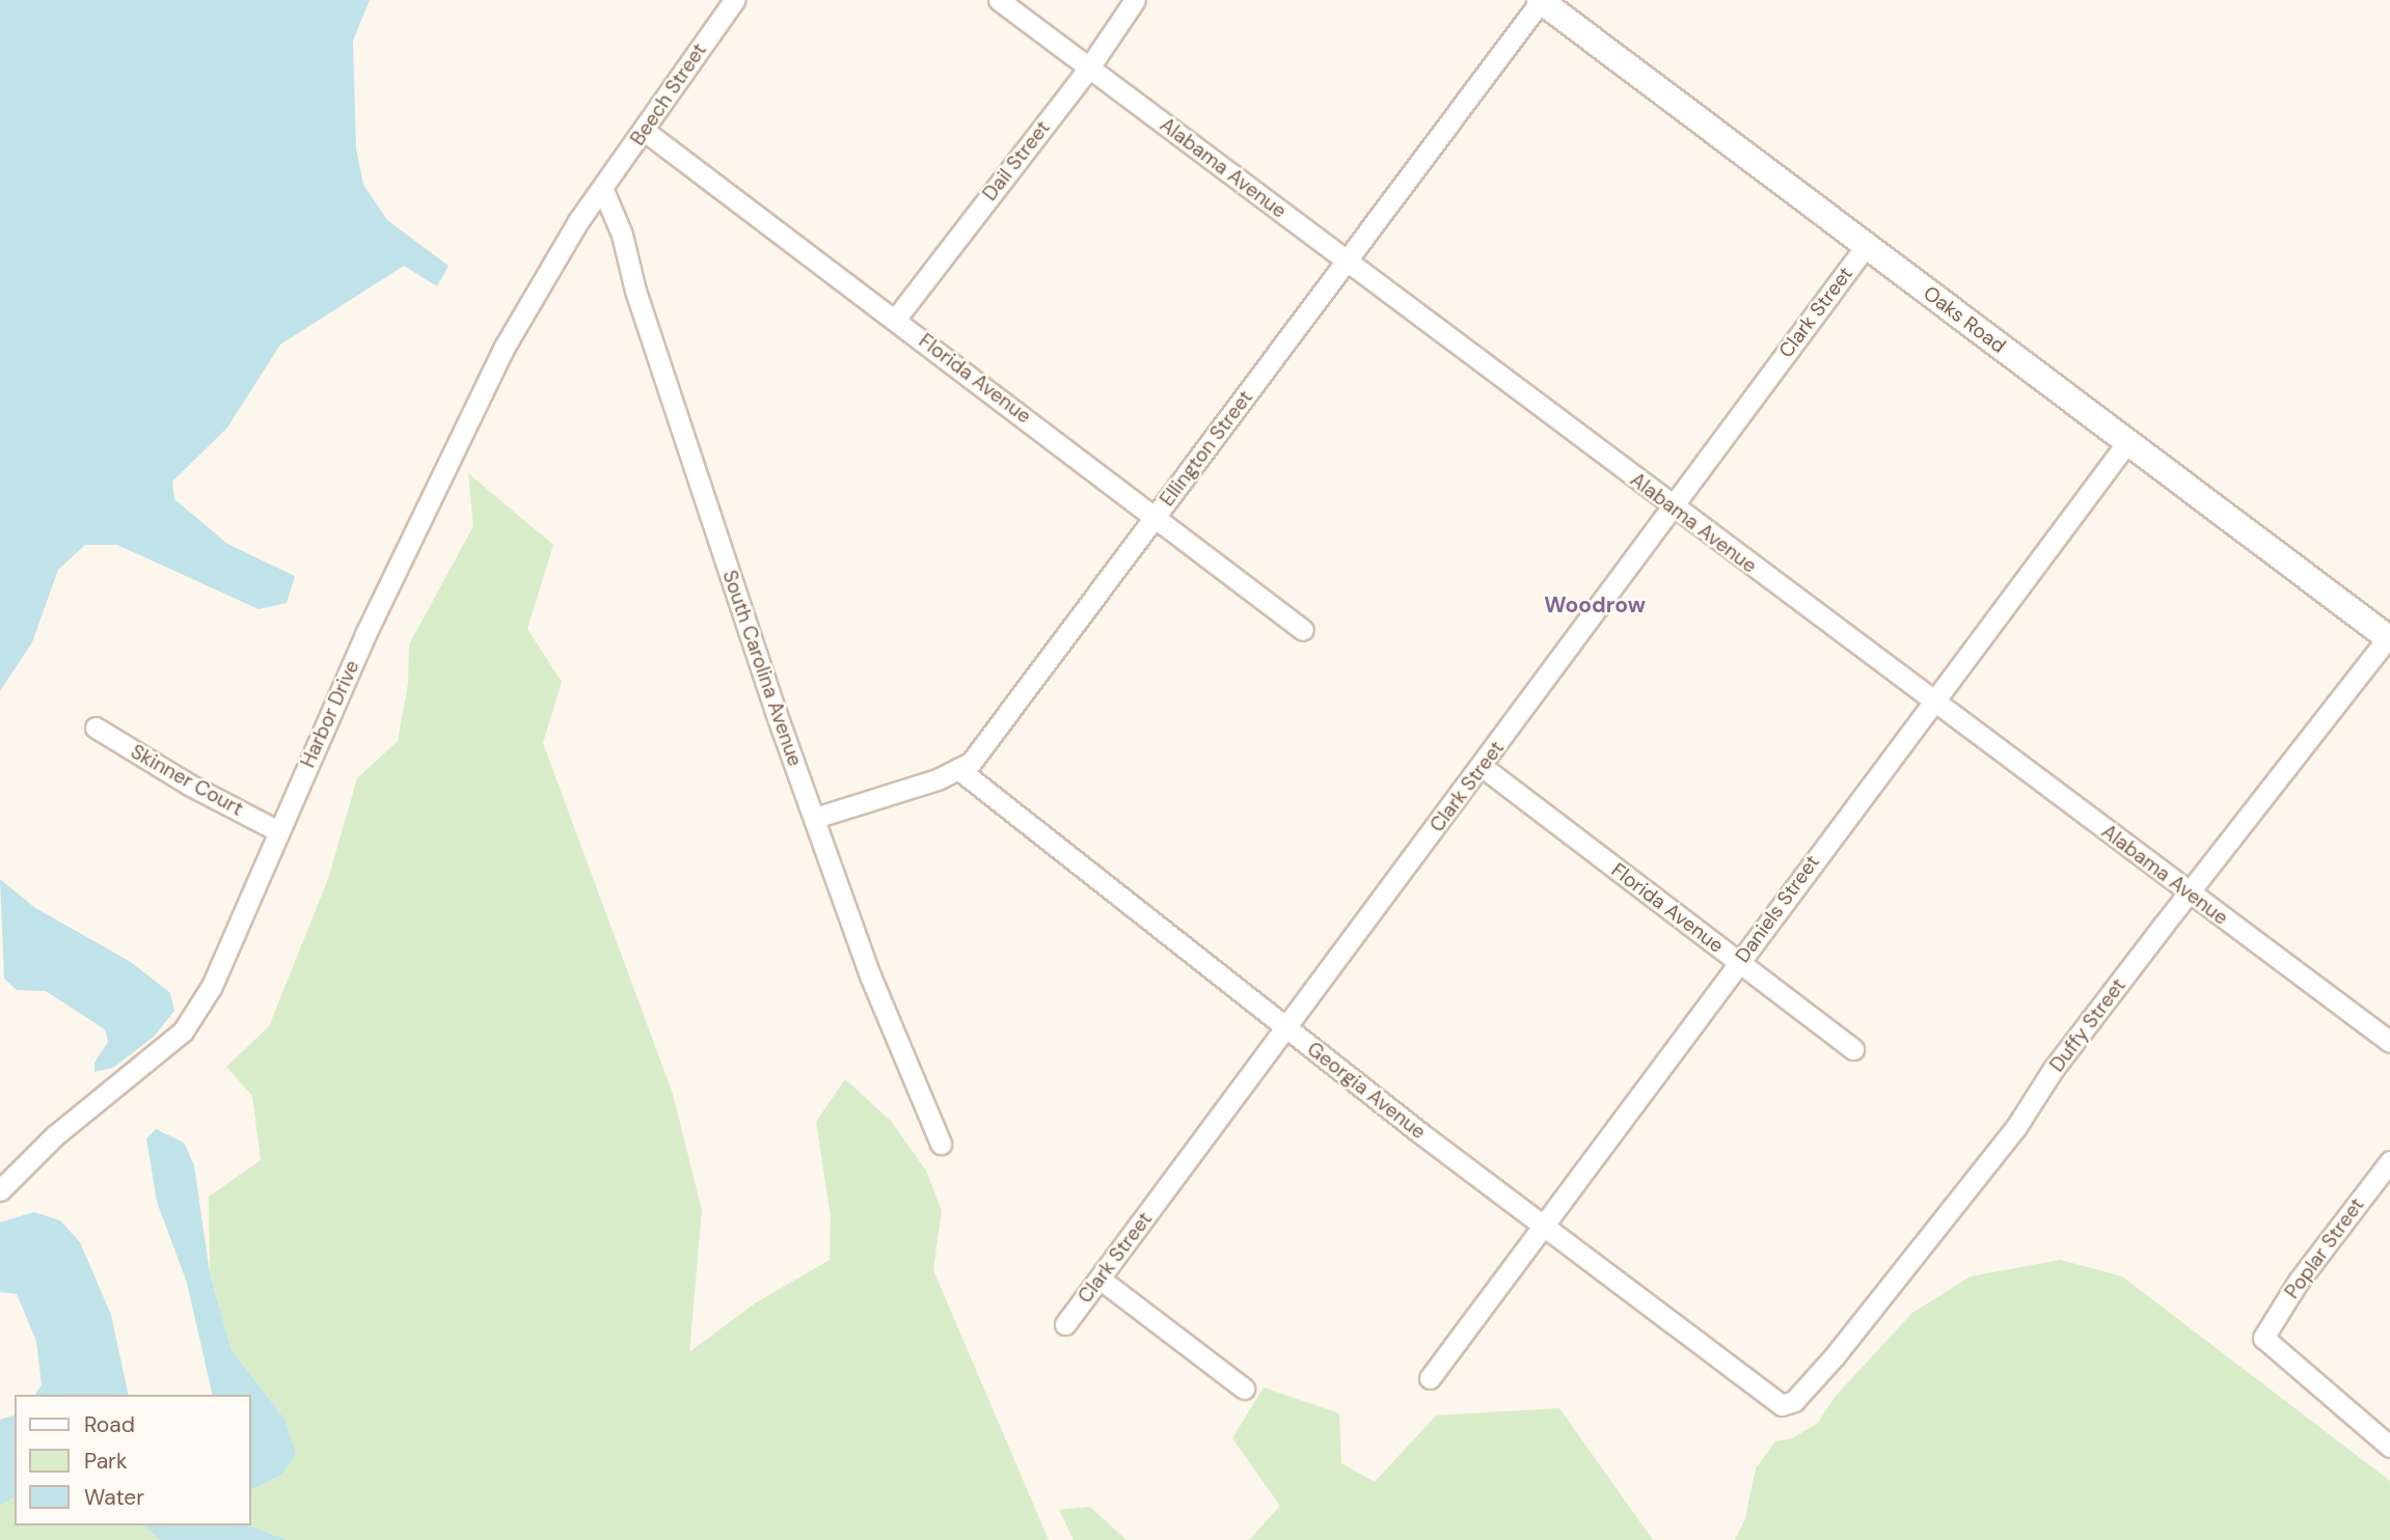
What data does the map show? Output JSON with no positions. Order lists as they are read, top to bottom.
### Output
{
  "streets": {
    "street": [
      "Beech Street",
      "Dail Street",
      "Alabama Avenue",
      "Clark Street",
      "Oaks Road",
      "Florida Avenue",
      "Ellington Street",
      "South Carolina Avenue",
      "Harbor Drive",
      "Skinner Court",
      "Daniels Street",
      "Duffy Street",
      "Georgia Avenue",
      "Poplar Street"
    ]
  },
  "crossings": [
    ["Beech Street", "Florida Avenue"],
    ["Beech Street", "South Carolina Avenue"],
    ["Beech Street", "Harbor Drive"],
    ["Dail Street", "Alabama Avenue"],
    ["Dail Street", "Florida Avenue"],
    ["Alabama Avenue", "Clark Street"],
    ["Alabama Avenue", "Ellington Street"],
    ["Alabama Avenue", "Daniels Street"],
    ["Alabama Avenue", "Duffy Street"],
    ["Clark Street", "Oaks Road"],
    ["Clark Street", "Florida Avenue"],
    ["Clark Street", "Georgia Avenue"],
    ["Oaks Road", "Ellington Street"],
    ["Oaks Road", "Daniels Street"],
    ["Oaks Road", "Duffy Street"],
    ["Florida Avenue", "Ellington Street"],
    ["Florida Avenue", "Daniels Street"],
    ["Ellington Street", "South Carolina Avenue"],
    ["Ellington Street", "Georgia Avenue"],
    ["South Carolina Avenue", "Harbor Drive"],
    ["Harbor Drive", "Skinner Court"],
    ["Daniels Street", "Georgia Avenue"],
    ["Duffy Street", "Georgia Avenue"]
  ],
  "districts": ["Woodrow"],
  "legend": ["Road", "Park", "Water"]
}
